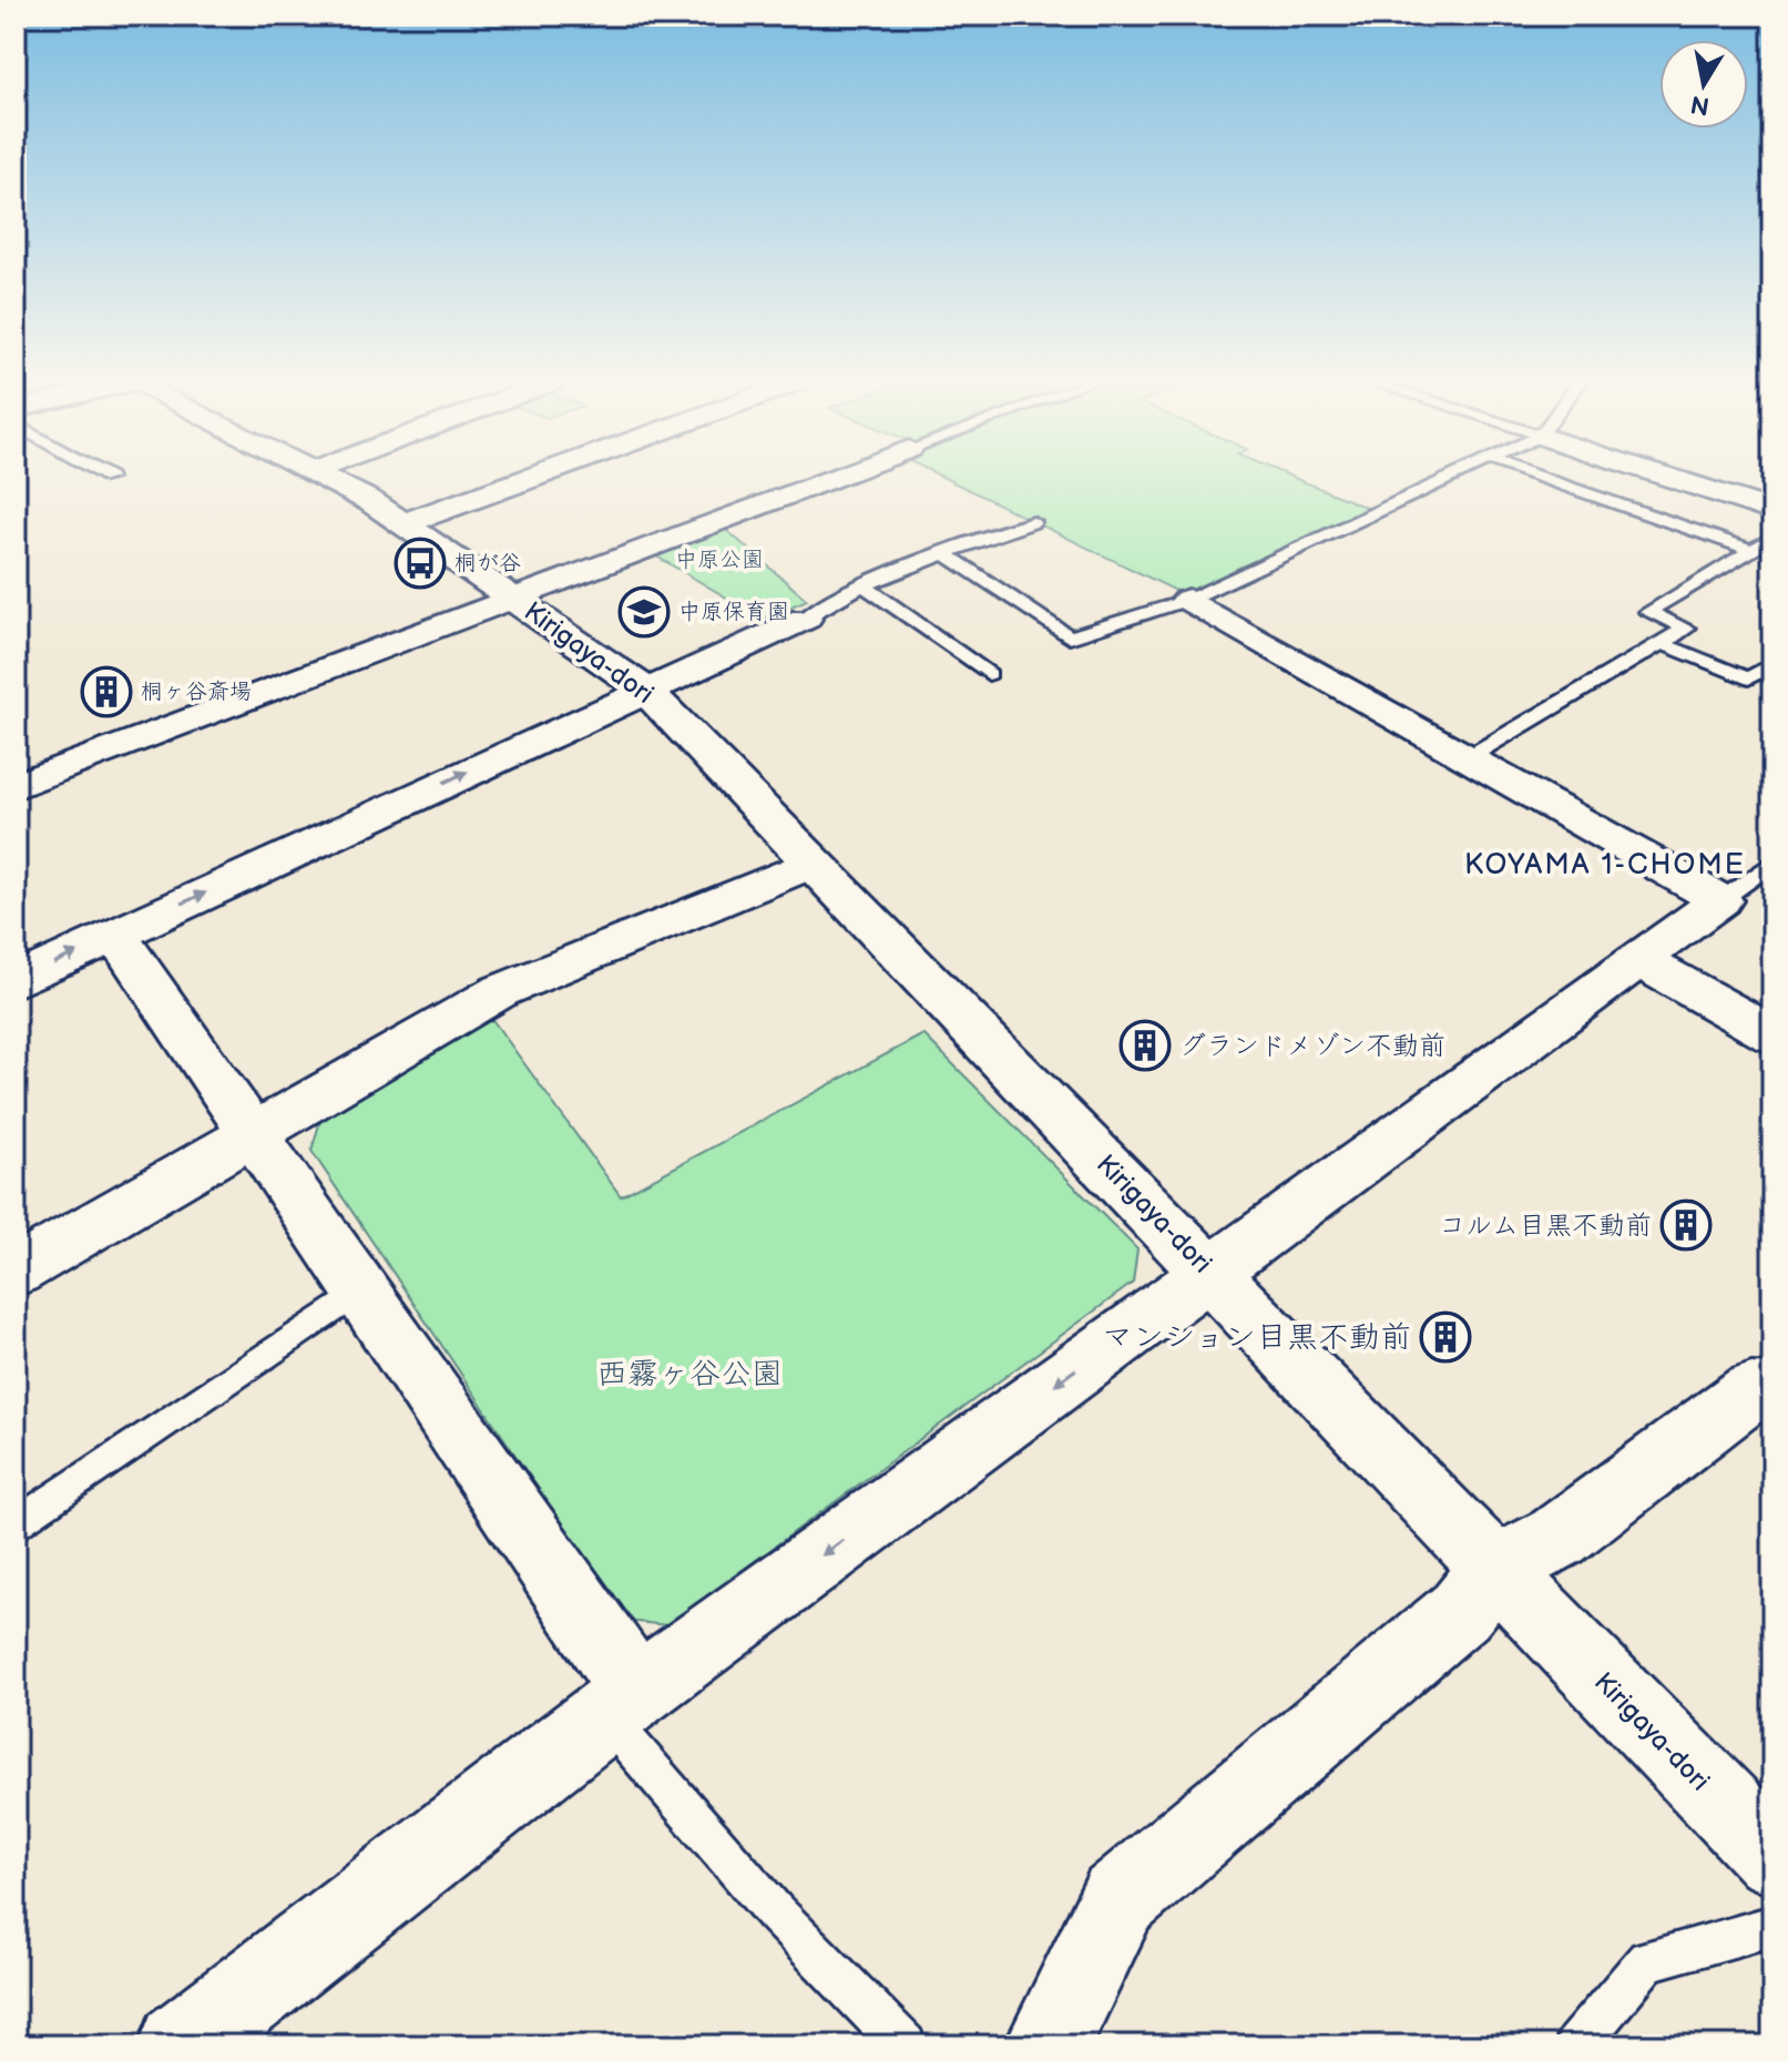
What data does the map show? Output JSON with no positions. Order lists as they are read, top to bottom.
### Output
{
  "streets": {
    "street": ["Kirigaya-dori"]
  },
  "districts": ["KOYAMA 1-CHOME"],
  "parks": ["中原公園", "西霧ヶ谷公園"],
  "places": {
    "bus stop": ["桐が谷"],
    "school or university": ["中原保育園"],
    "building": [
      "桐ヶ谷斎場",
      "グランドメゾン不動前",
      "コルム目黒不動前",
      "マンション目黒不動前"
    ]
  },
  "north": "bottom"
}
